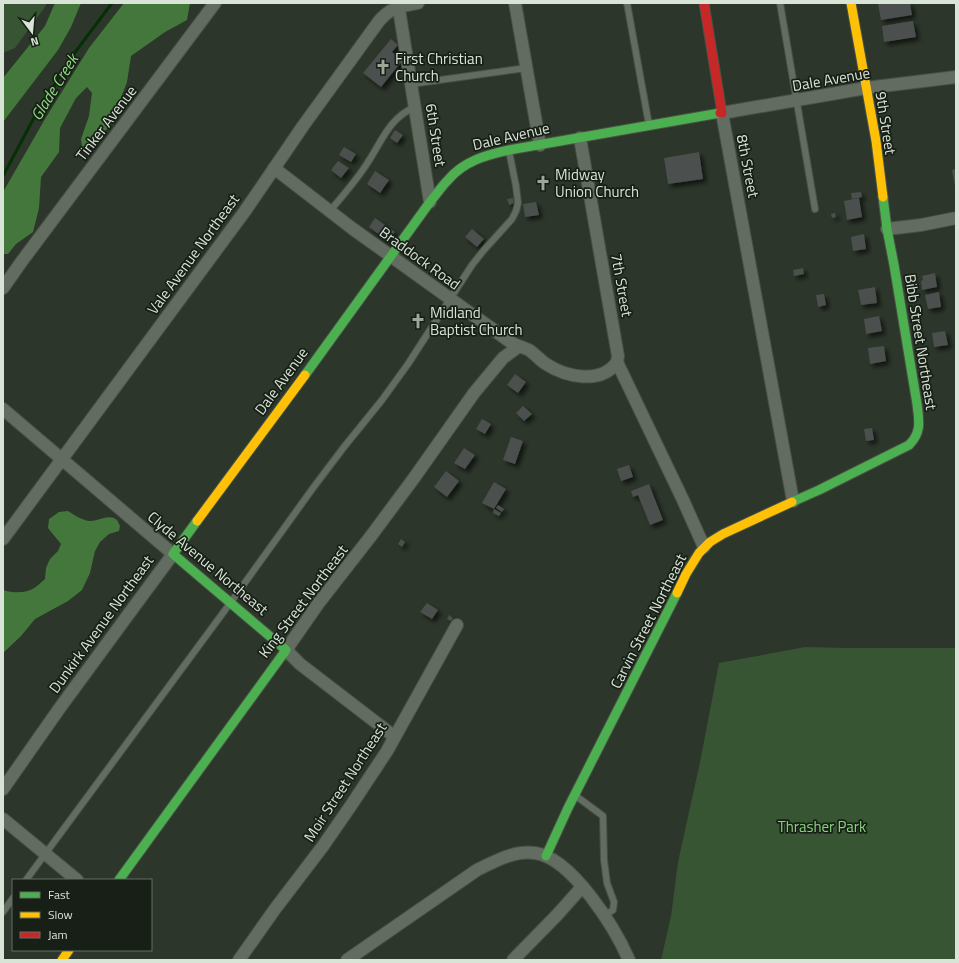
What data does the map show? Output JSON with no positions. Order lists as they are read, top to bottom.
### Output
{
  "streets": {
    "street": [
      "Dale Avenue",
      "Tinker Avenue",
      "9th Street",
      "6th Street",
      "8th Street",
      "Vale Avenue Northeast",
      "Braddock Road",
      "7th Street",
      "Bibb Street Northeast",
      "Clyde Avenue Northeast",
      "King Street Northeast",
      "Carvin Street Northeast",
      "Dunkirk Avenue Northeast",
      "Moir Street Northeast"
    ]
  },
  "crossings": [
    ["Dale Avenue", "9th Street"],
    ["Dale Avenue", "6th Street"],
    ["Dale Avenue", "8th Street"],
    ["Dale Avenue", "Braddock Road"],
    ["Dale Avenue", "7th Street"],
    ["Dale Avenue", "Dunkirk Avenue Northeast"],
    ["9th Street", "Bibb Street Northeast"],
    ["6th Street", "Vale Avenue Northeast"],
    ["8th Street", "Carvin Street Northeast"],
    ["Vale Avenue Northeast", "Braddock Road"],
    ["Vale Avenue Northeast", "Clyde Avenue Northeast"],
    ["Braddock Road", "7th Street"],
    ["Braddock Road", "King Street Northeast"],
    ["7th Street", "Carvin Street Northeast"],
    ["Bibb Street Northeast", "Carvin Street Northeast"],
    ["Clyde Avenue Northeast", "King Street Northeast"],
    ["Clyde Avenue Northeast", "Dunkirk Avenue Northeast"],
    ["Clyde Avenue Northeast", "Moir Street Northeast"]
  ],
  "water": ["Glade Creek"],
  "parks": ["Thrasher Park"],
  "places": {
    "church": ["First Christian Church", "Midway Union Church", "Midland Baptist Church"]
  },
  "legend": ["Fast", "Slow", "Jam"],
  "north": "bottom"
}
